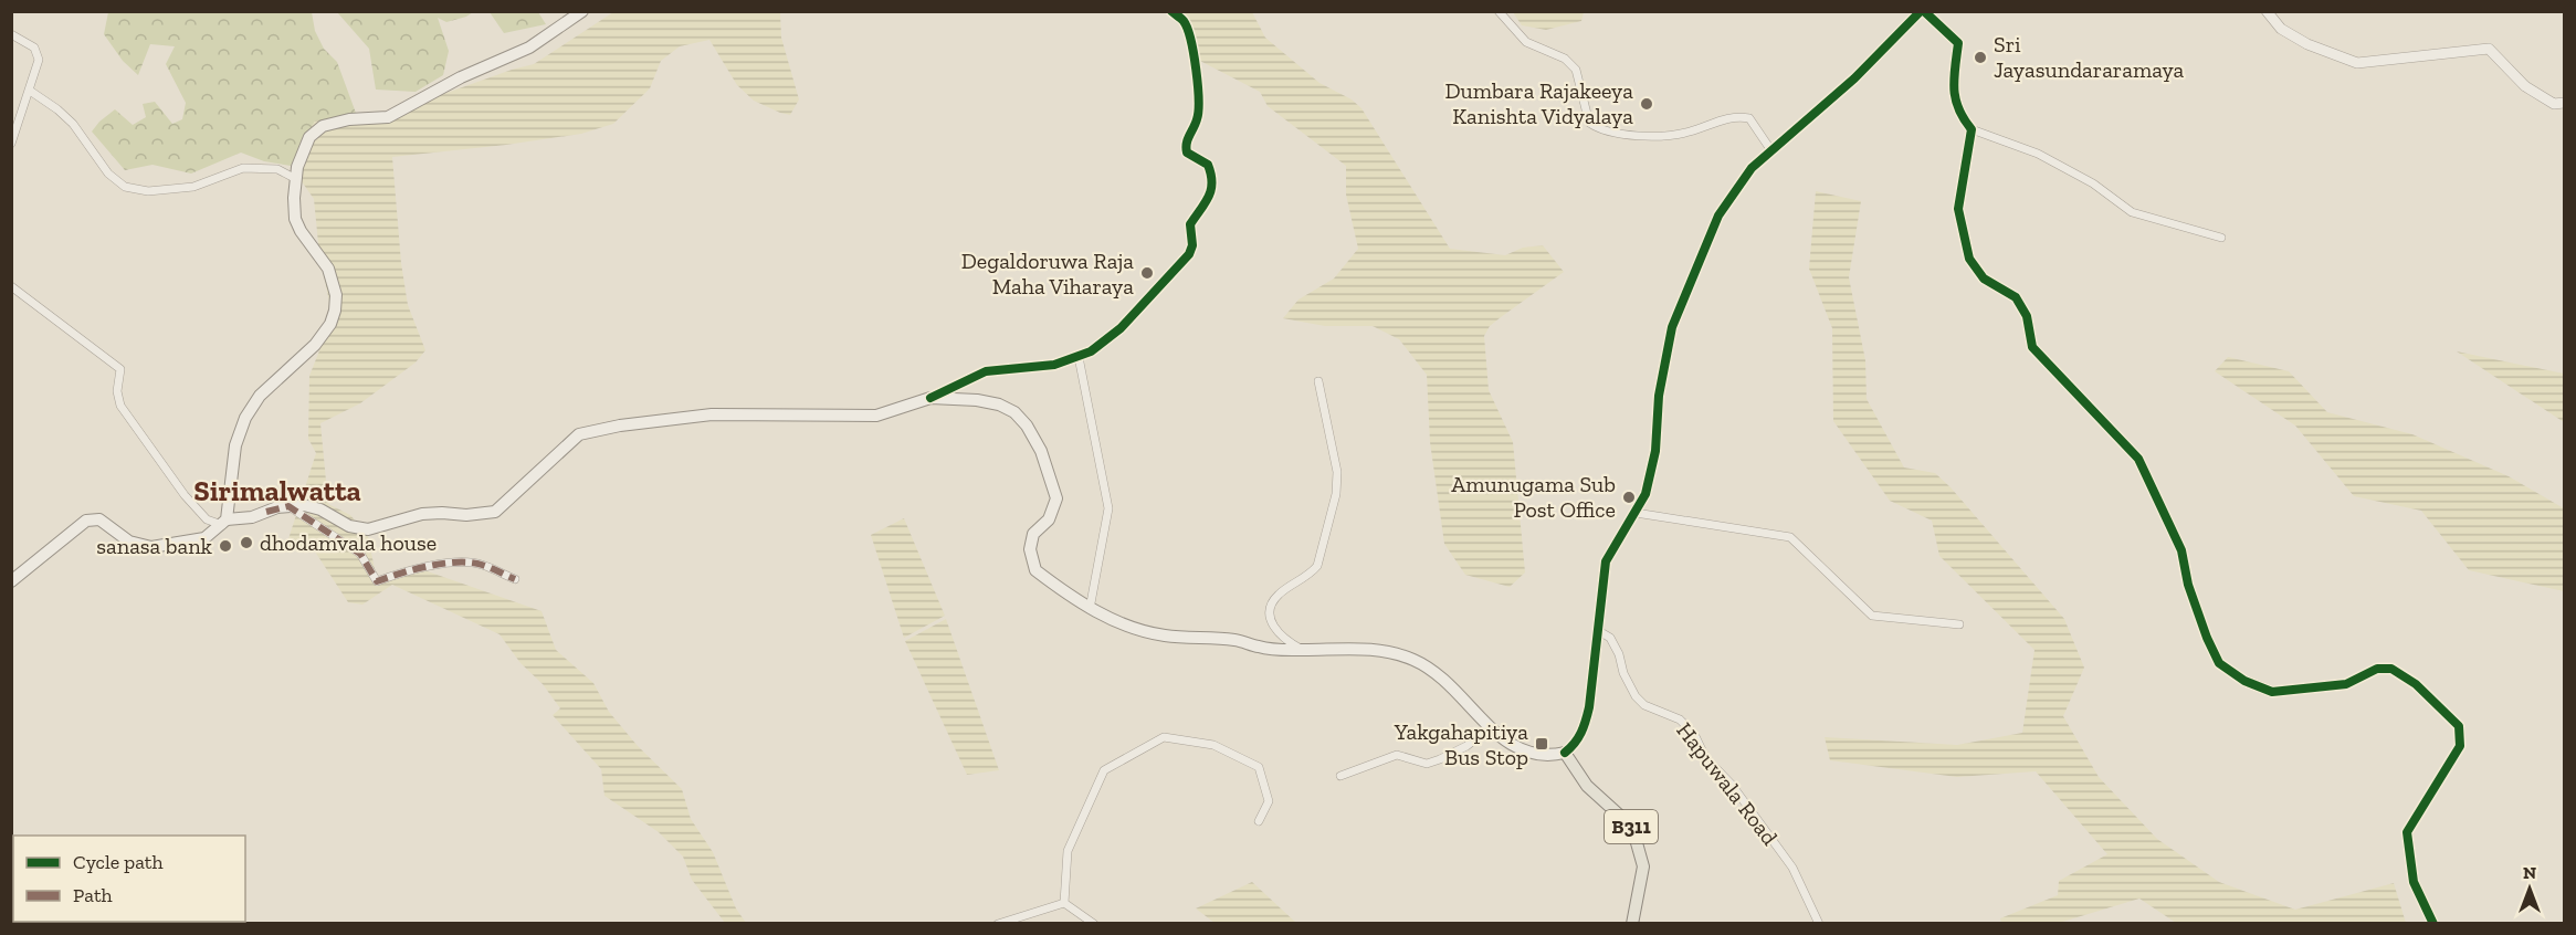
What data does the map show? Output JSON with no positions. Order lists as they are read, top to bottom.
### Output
{
  "streets": {
    "main road": ["B311"],
    "street": ["Hapuwala Road"]
  },
  "districts": ["Sirimalwatta"],
  "places": {
    "other": [
      "Sri Jayasundararamaya",
      "Dumbara Rajakeeya Kanishta Vidyalaya",
      "Degaldoruwa Raja Maha Viharaya",
      "Amunugama Sub Post Office",
      "dhodamvala house",
      "sanasa bank"
    ],
    "transit": ["Yakgahapitiya Bus Stop"]
  },
  "legend": ["Cycle path", "Path"],
  "north": "top"
}
